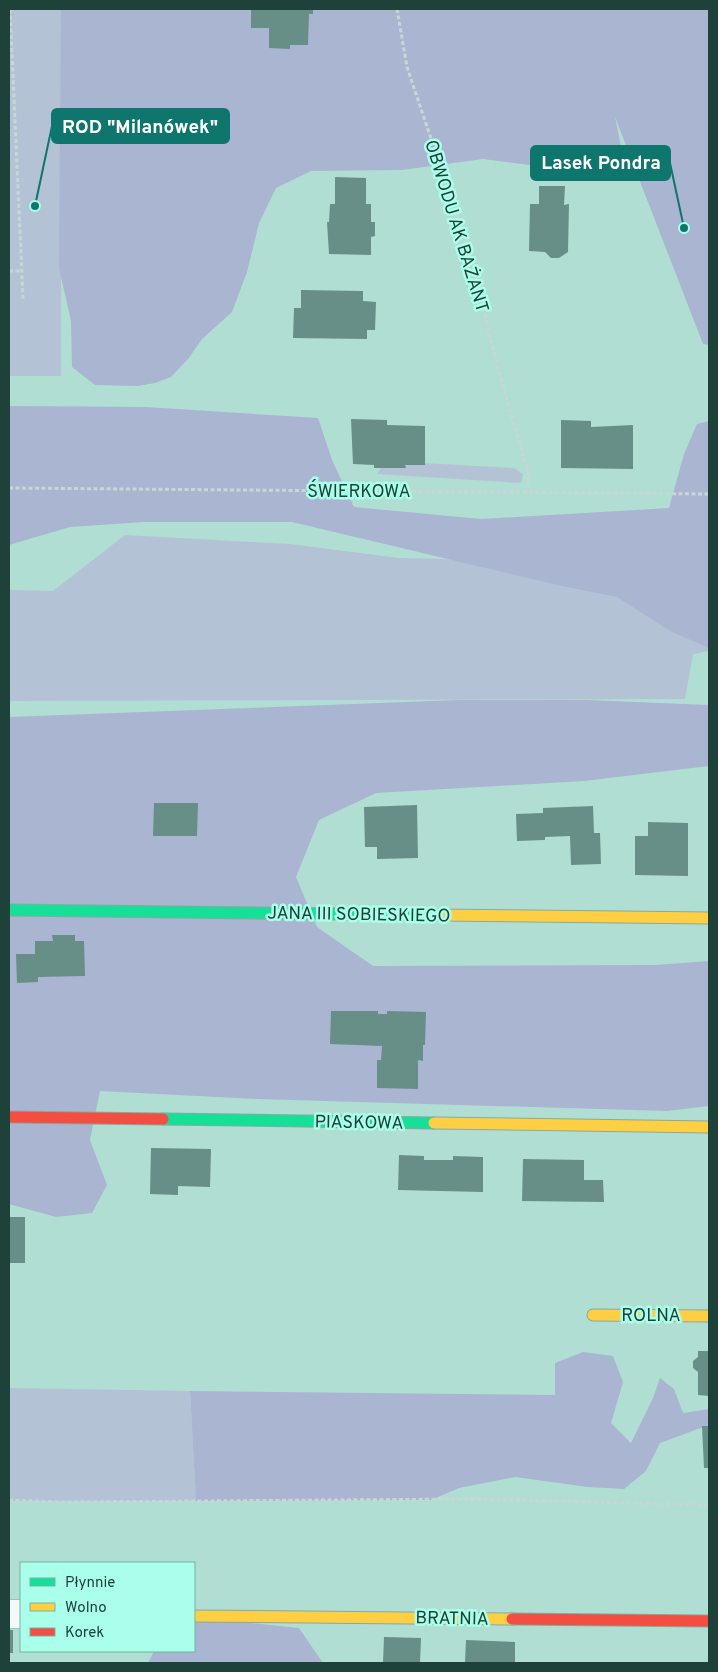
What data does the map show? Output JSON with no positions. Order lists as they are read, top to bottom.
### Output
{
  "streets": {
    "street": [
      "JANA III SOBIESKIEGO",
      "PIASKOWA",
      "ROLNA",
      "BRATNIA"
    ],
    "path": ["OBWODU AK BAŻANT", "ŚWIERKOWA"]
  },
  "crossings": [
    ["OBWODU AK BAŻANT", "ŚWIERKOWA"]
  ],
  "places": ["ROD \"Milanówek\"", "Lasek Pondra"],
  "legend": ["Płynnie", "Wolno", "Korek"]
}
